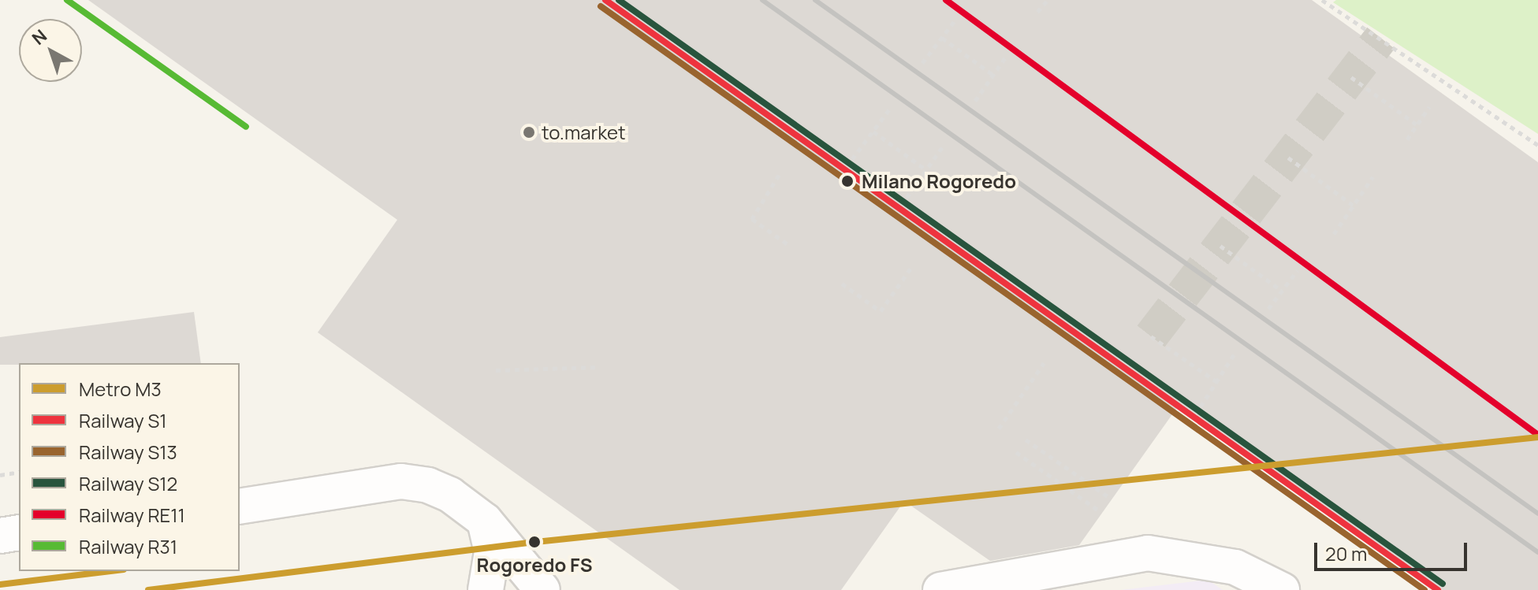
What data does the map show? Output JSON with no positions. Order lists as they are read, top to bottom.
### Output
{
  "places": ["to.market", "Milano Rogoredo", "Rogoredo FS"],
  "lines": [
    "rail line S1",
    "rail line S12",
    "rail line RE11",
    "rail line R31",
    "rail line S13",
    "metro line M3"
  ],
  "legend": [
    "Metro M3",
    "Railway S1",
    "Railway S13",
    "Railway S12",
    "Railway RE11",
    "Railway R31"
  ],
  "scale_bar": "20 m",
  "north": "top left"
}
